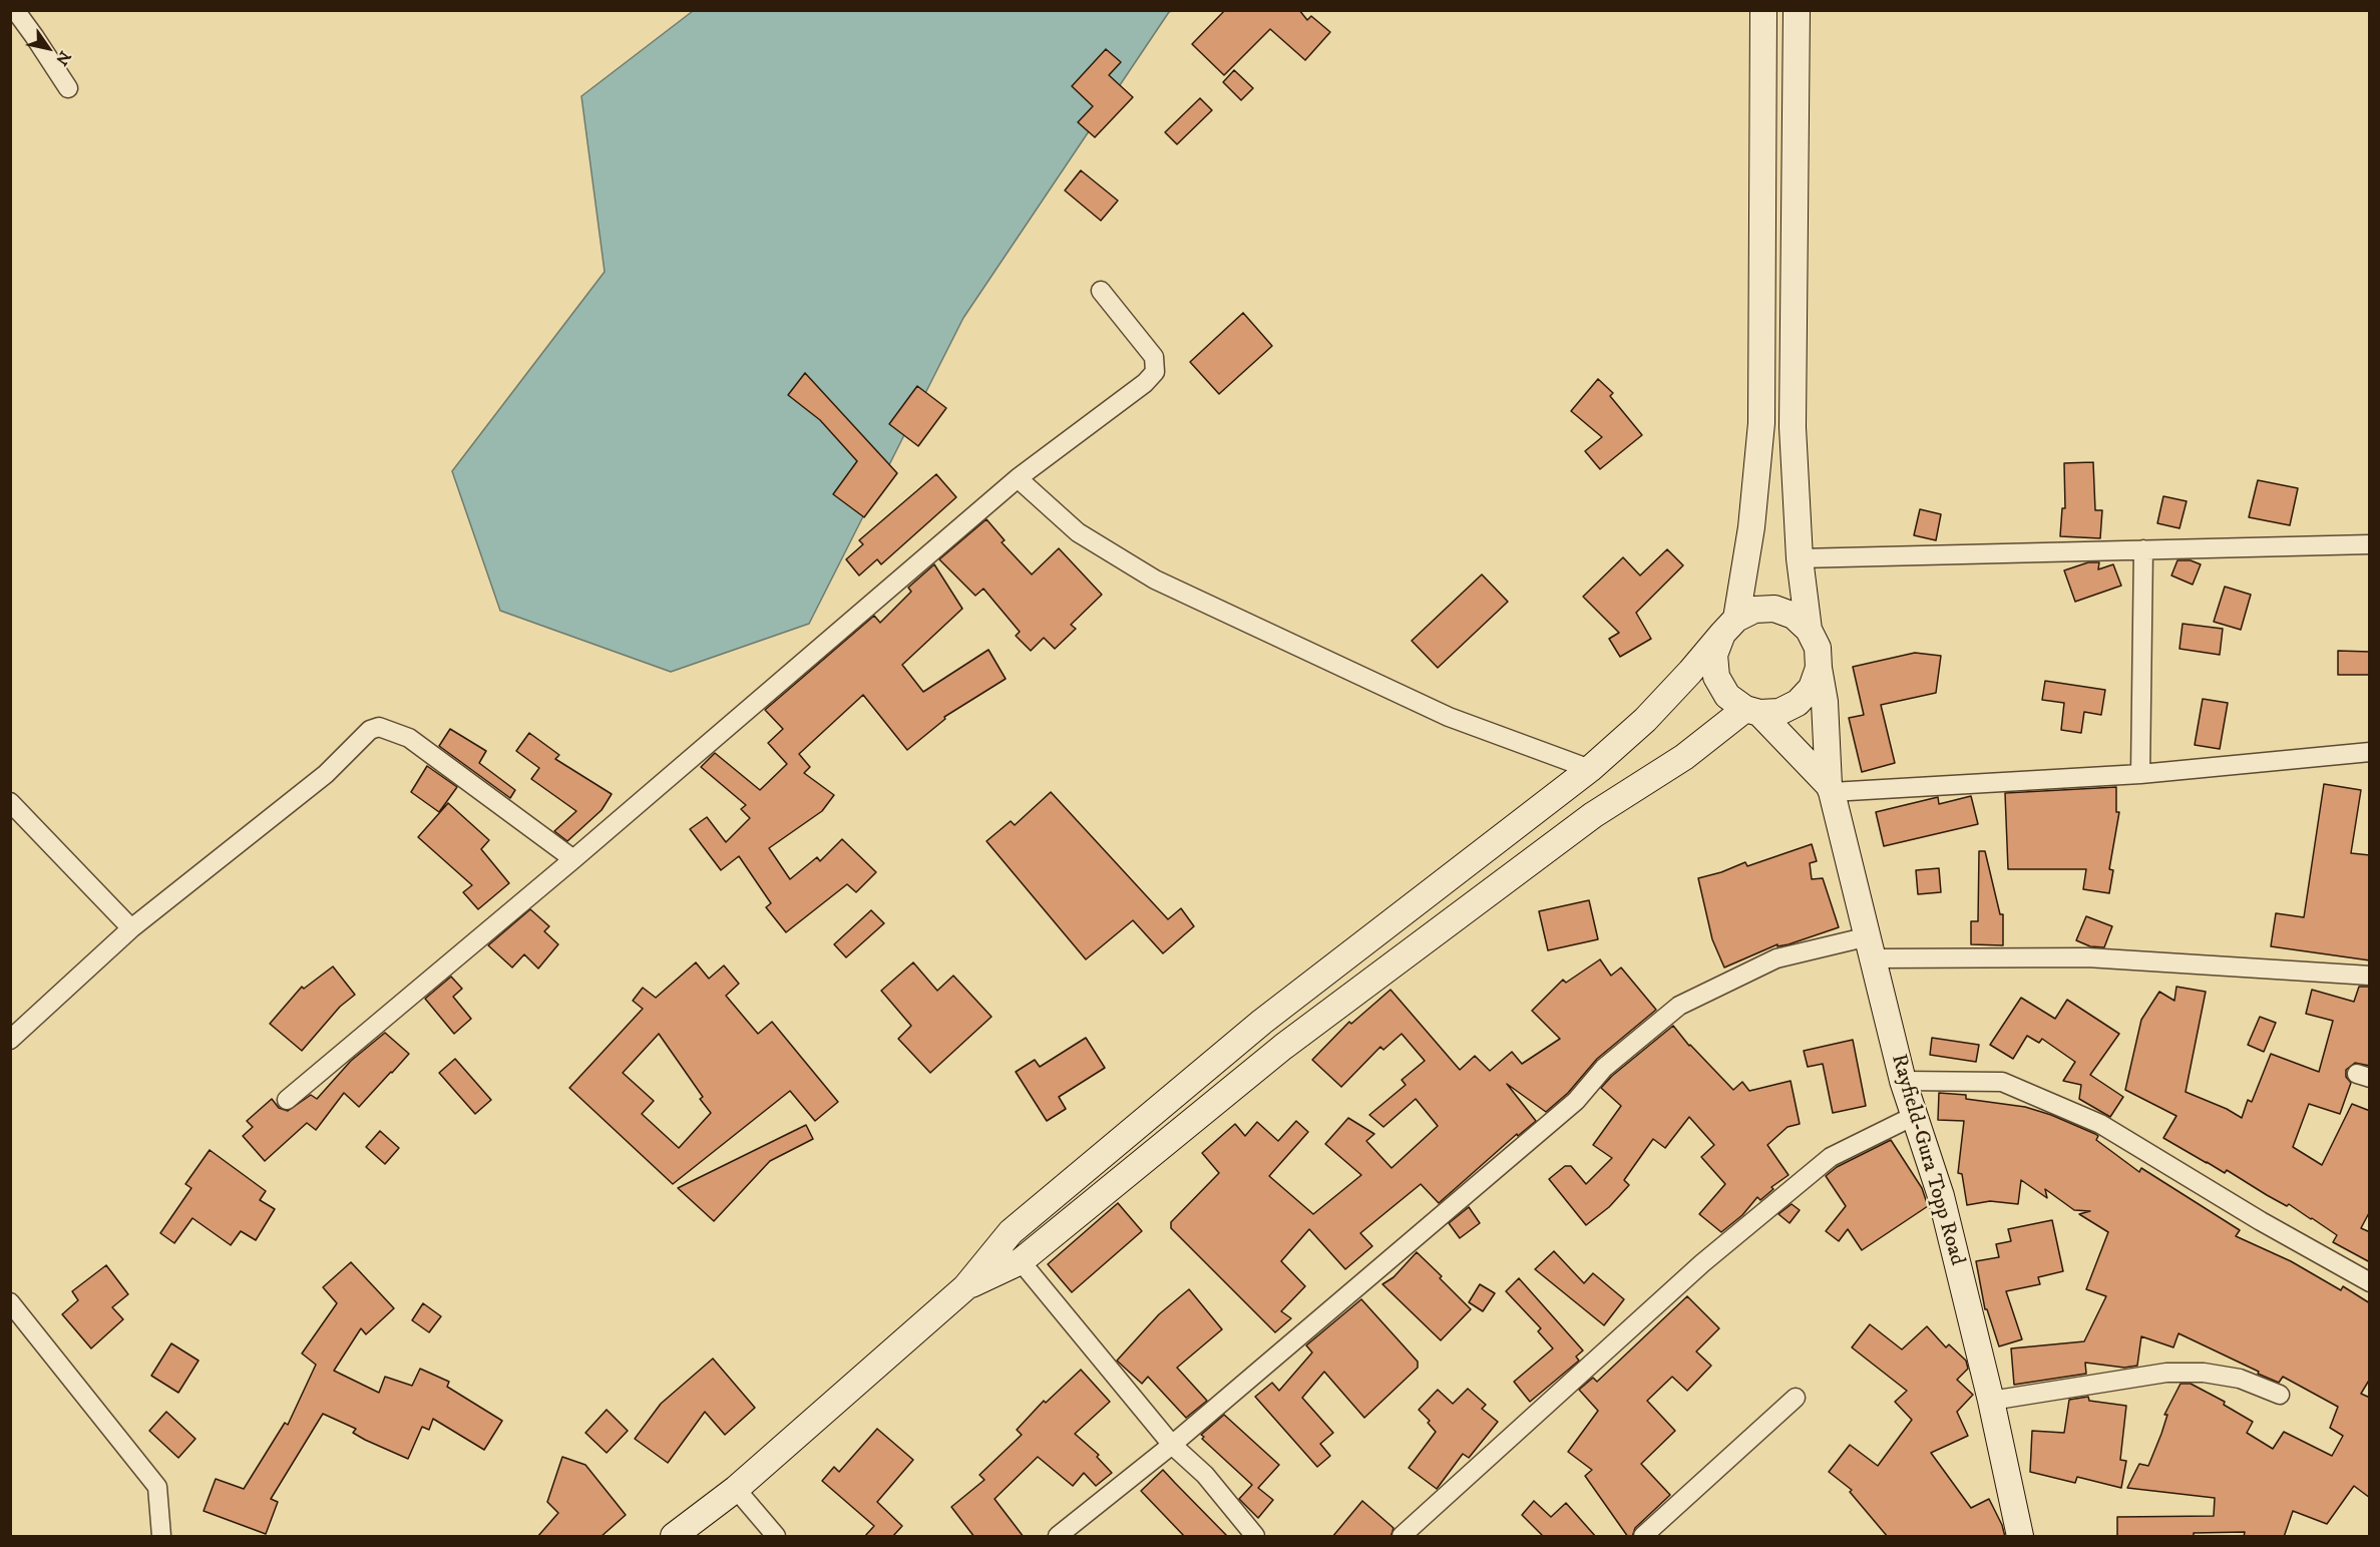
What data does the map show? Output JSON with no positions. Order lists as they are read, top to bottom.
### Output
{
  "streets": {
    "main road": ["Rayfield-Gura Topp Road"]
  },
  "north": "bottom right"
}
